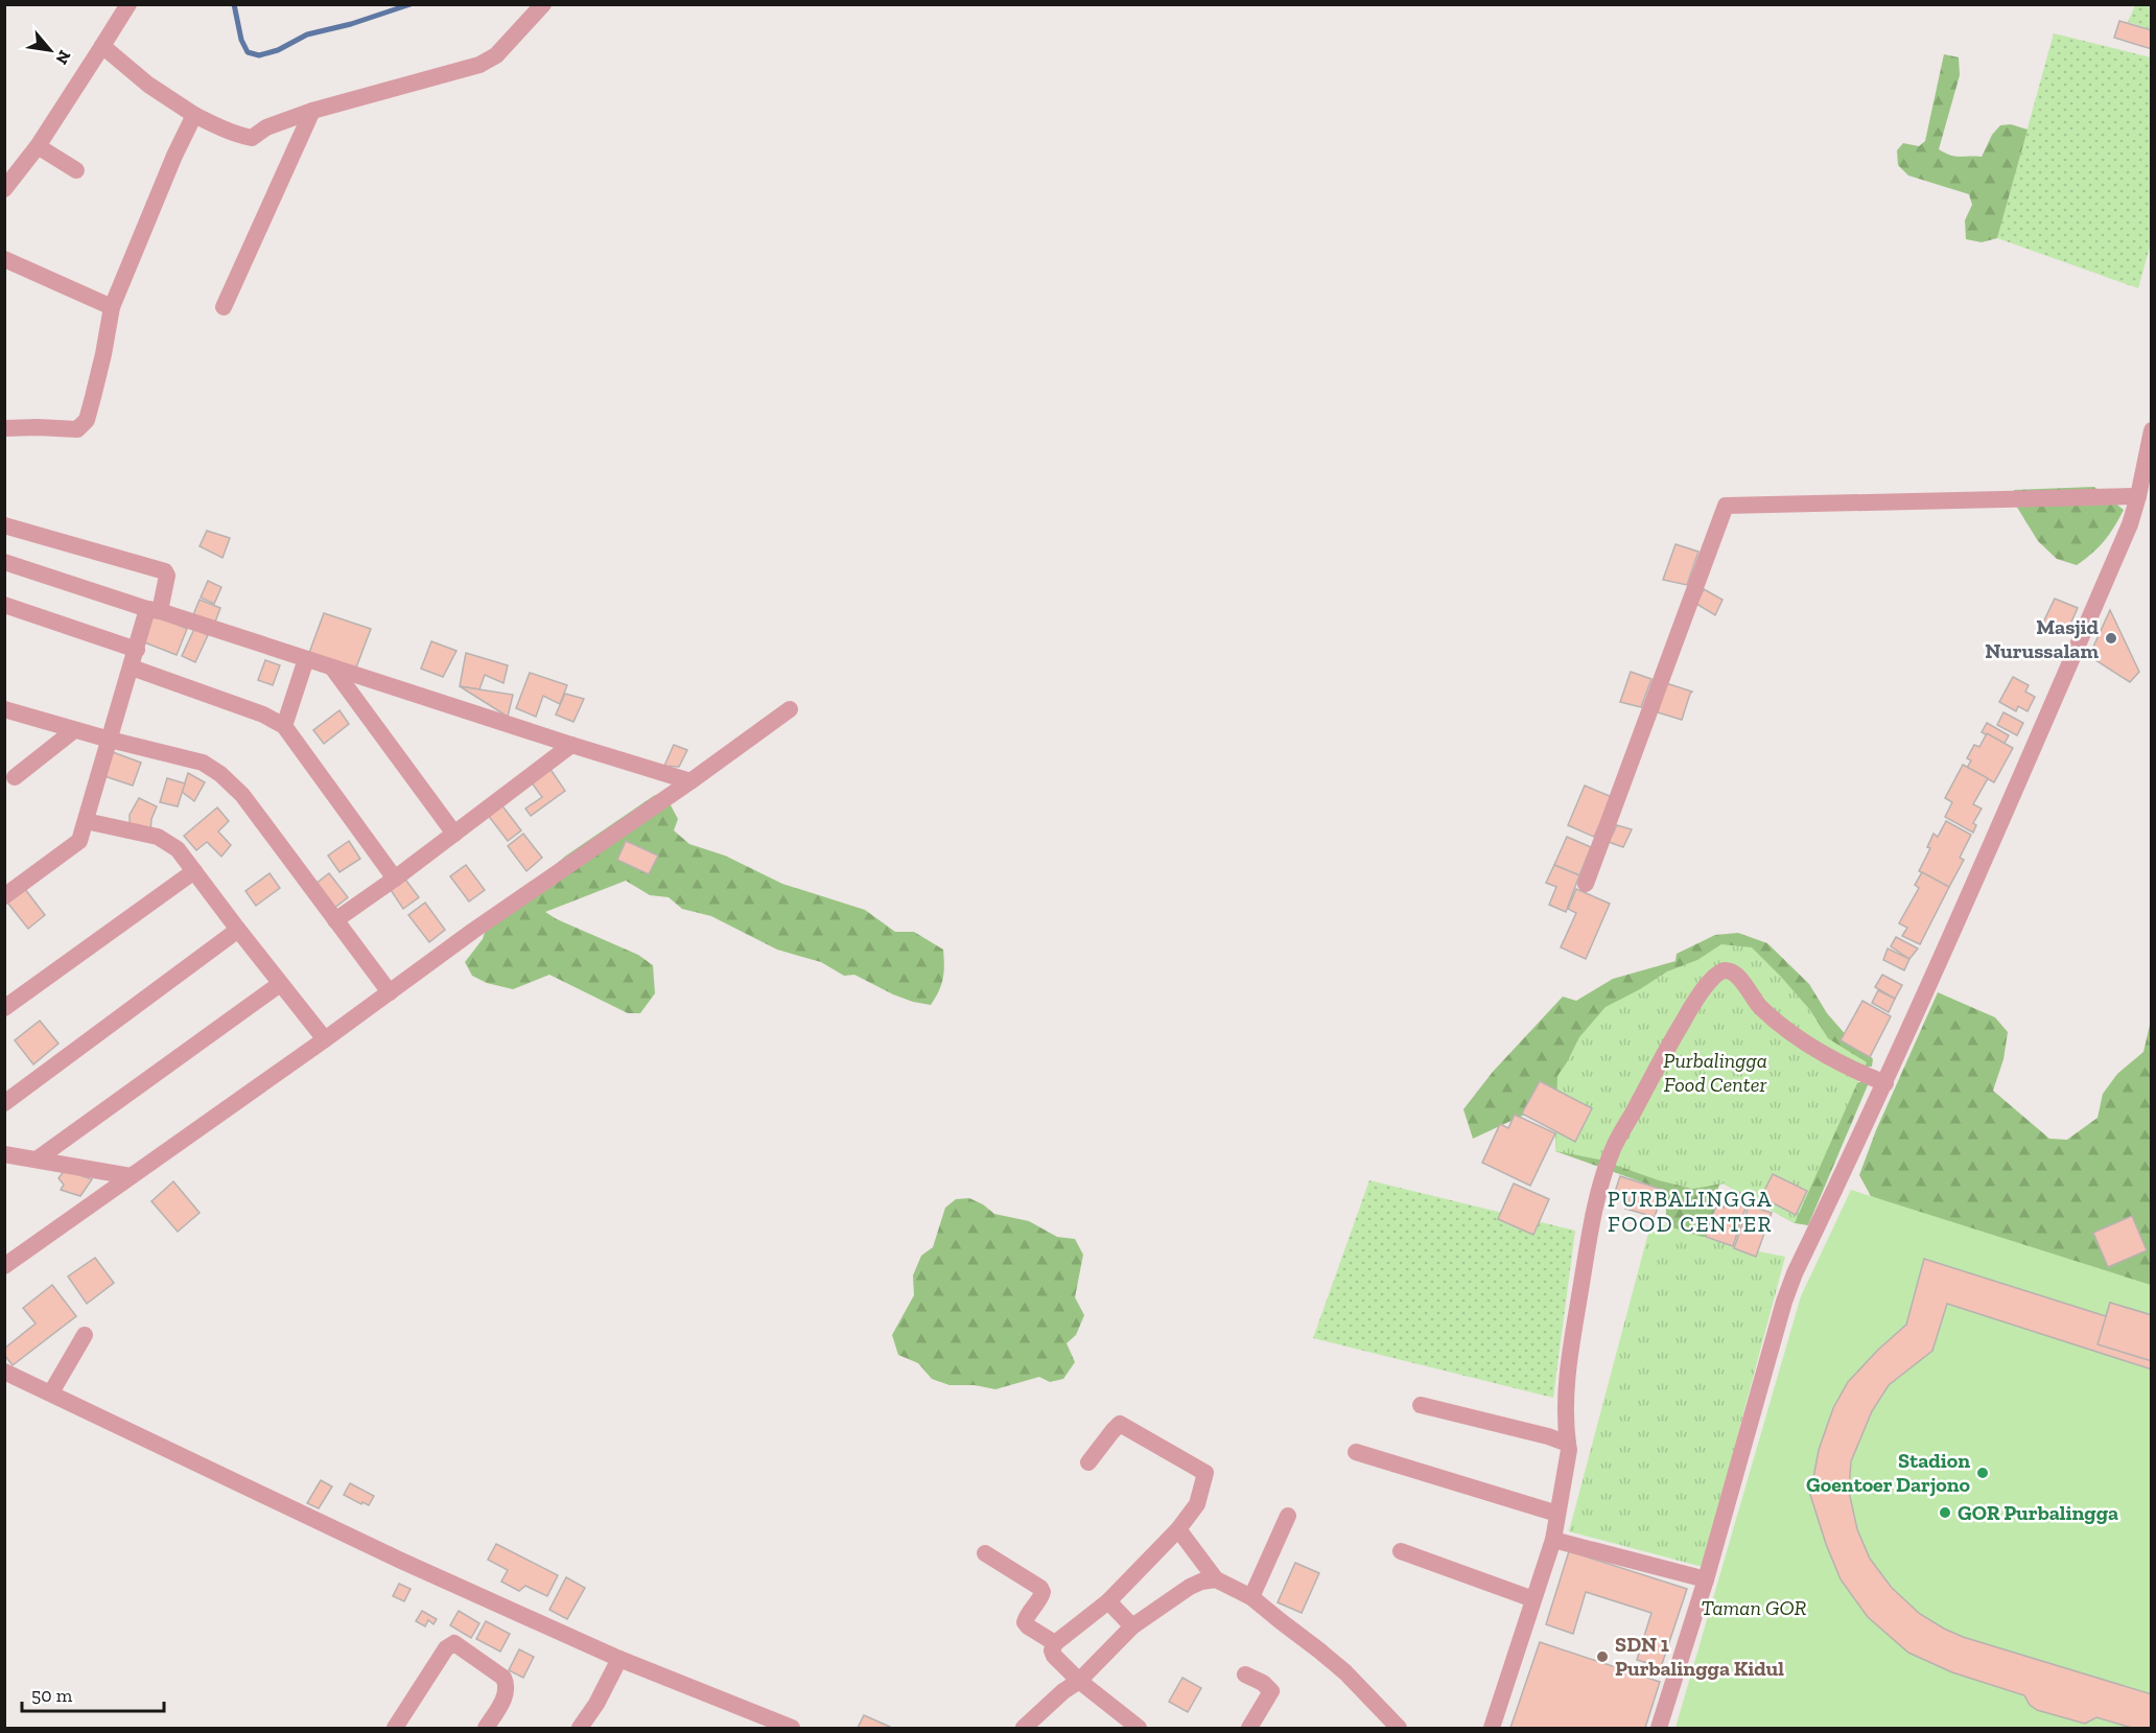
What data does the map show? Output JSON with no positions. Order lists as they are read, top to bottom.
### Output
{
  "districts": ["PURBALINGGA FOOD CENTER"],
  "parks": ["Purbalingga Food Center", "Taman GOR"],
  "places": [
    "Masjid Nurussalam",
    "Stadion Goentoer Darjono",
    "GOR Purbalingga",
    "SDN 1 Purbalingga Kidul"
  ],
  "scale_bar": "50 m",
  "north": "bottom right"
}
